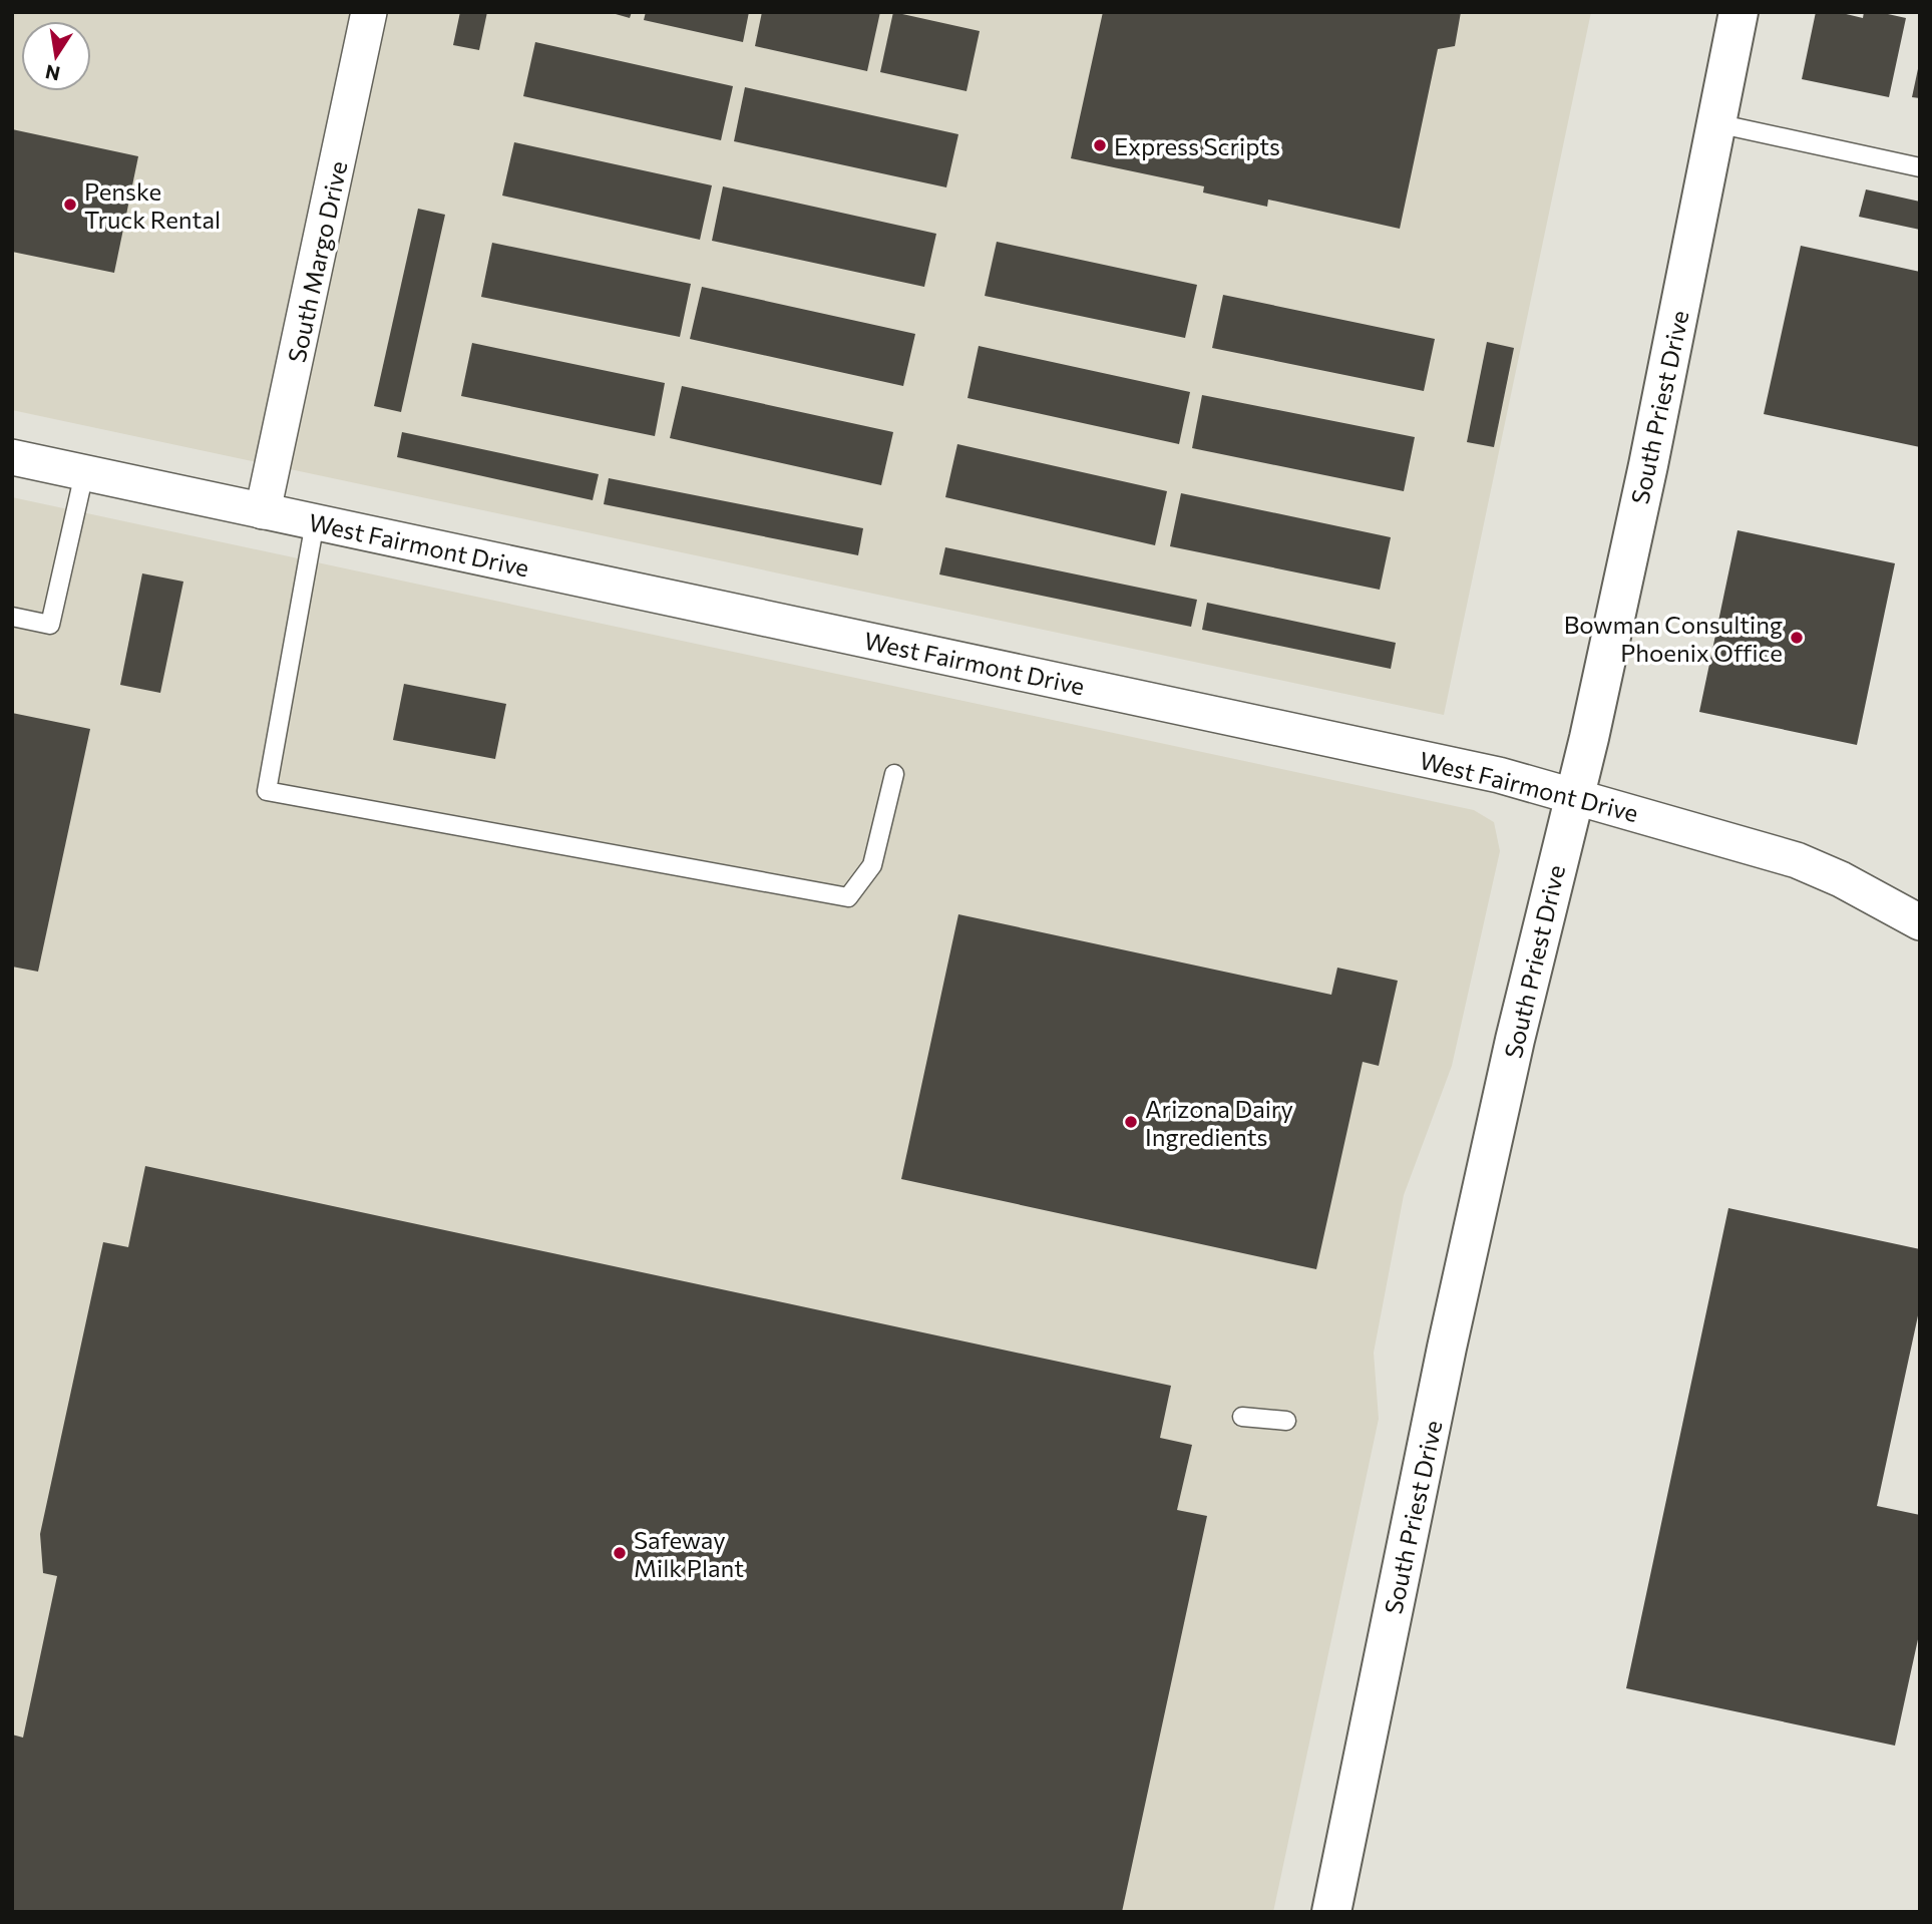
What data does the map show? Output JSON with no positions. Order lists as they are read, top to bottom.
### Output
{
  "streets": {
    "main road": ["South Priest Drive"],
    "street": ["South Margo Drive", "West Fairmont Drive"]
  },
  "crossings": [
    ["South Margo Drive", "West Fairmont Drive"],
    ["South Priest Drive", "West Fairmont Drive"]
  ],
  "places": [
    "Express Scripts",
    "Penske Truck Rental",
    "Bowman Consulting Phoenix Office",
    "Arizona Dairy Ingredients",
    "Safeway Milk Plant"
  ],
  "north": "bottom"
}
